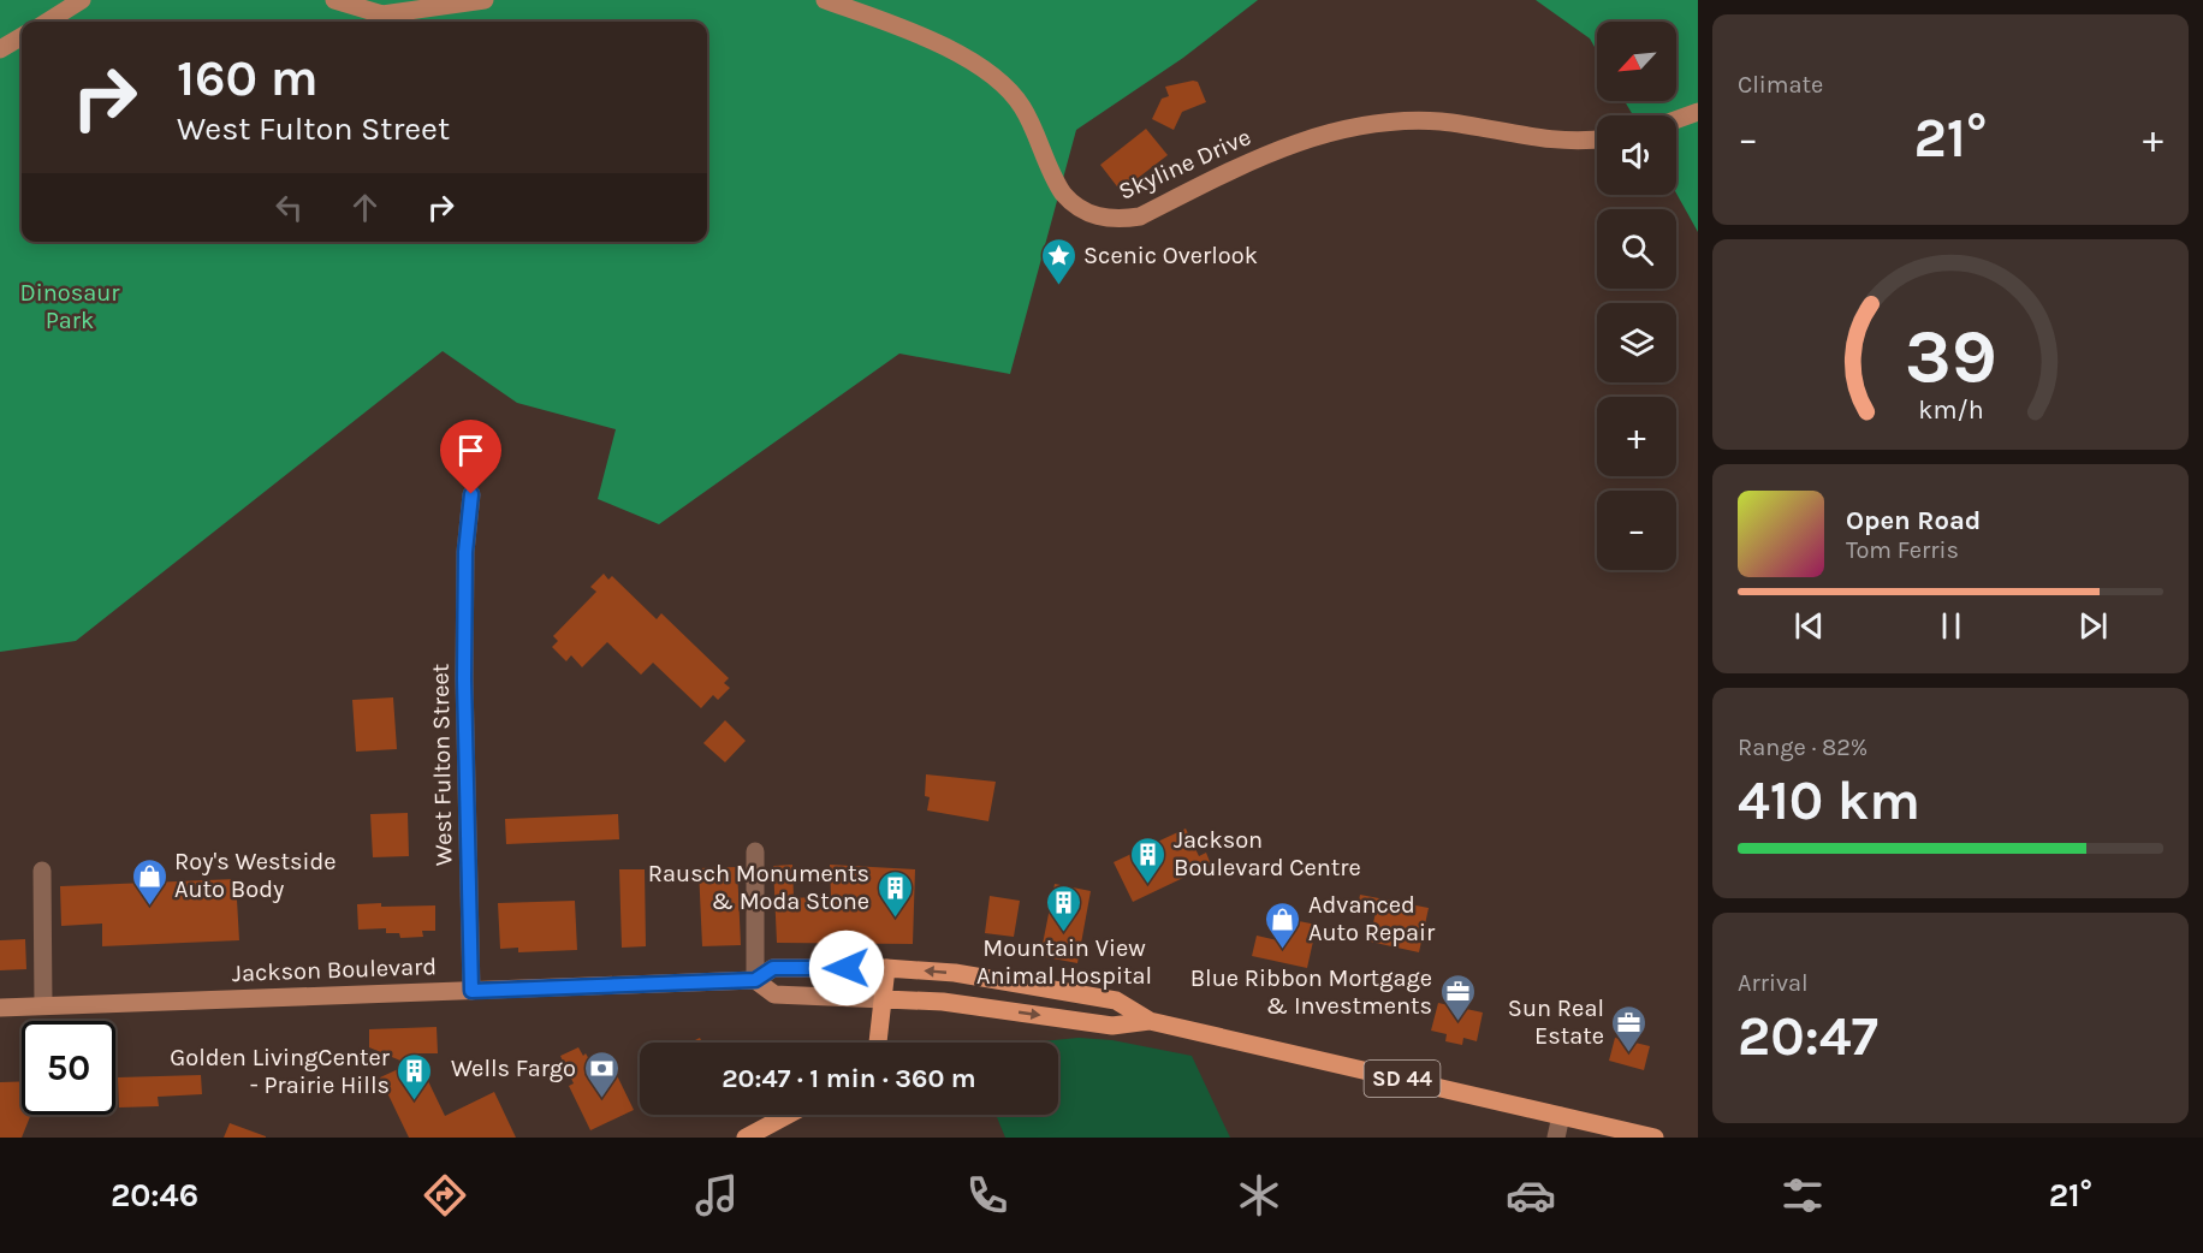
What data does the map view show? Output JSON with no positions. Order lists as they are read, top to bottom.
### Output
{
  "streets": {
    "main road": ["Jackson Boulevard", "SD 44"],
    "street": ["Skyline Drive", "West Fulton Street"]
  },
  "crossings": [
    ["West Fulton Street", "Jackson Boulevard"]
  ],
  "parks": ["Dinosaur Park"],
  "places": {
    "place": ["Scenic Overlook"],
    "building": [
      "Jackson Boulevard Centre",
      "Rausch Monuments & Moda Stone",
      "Mountain View Animal Hospital",
      "Golden LivingCenter - Prairie Hills"
    ],
    "shop": ["Roy's Westside Auto Body", "Advanced Auto Repair"],
    "office": ["Blue Ribbon Mortgage & Investments", "Sun Real Estate"],
    "bank": ["Wells Fargo"]
  },
  "north": "bottom left",
  "page": {
    "tile": [
      "Climate",
      ["Range · 82%", "410 km"],
      ["Arrival", "20:47"]
    ],
    "map_buttons": ["+", "−"],
    "turn": ["160 m", "West Fulton Street"],
    "heat": ["−", "21°", "+"],
    "song": ["Open Road", "Tom Ferris"],
    "limit": "50",
    "trip": "20:47 · 1 min · 360 m",
    "tabs": ["20:46", "21°"],
    "gauge": ["39", "km/h"]
  }
}
